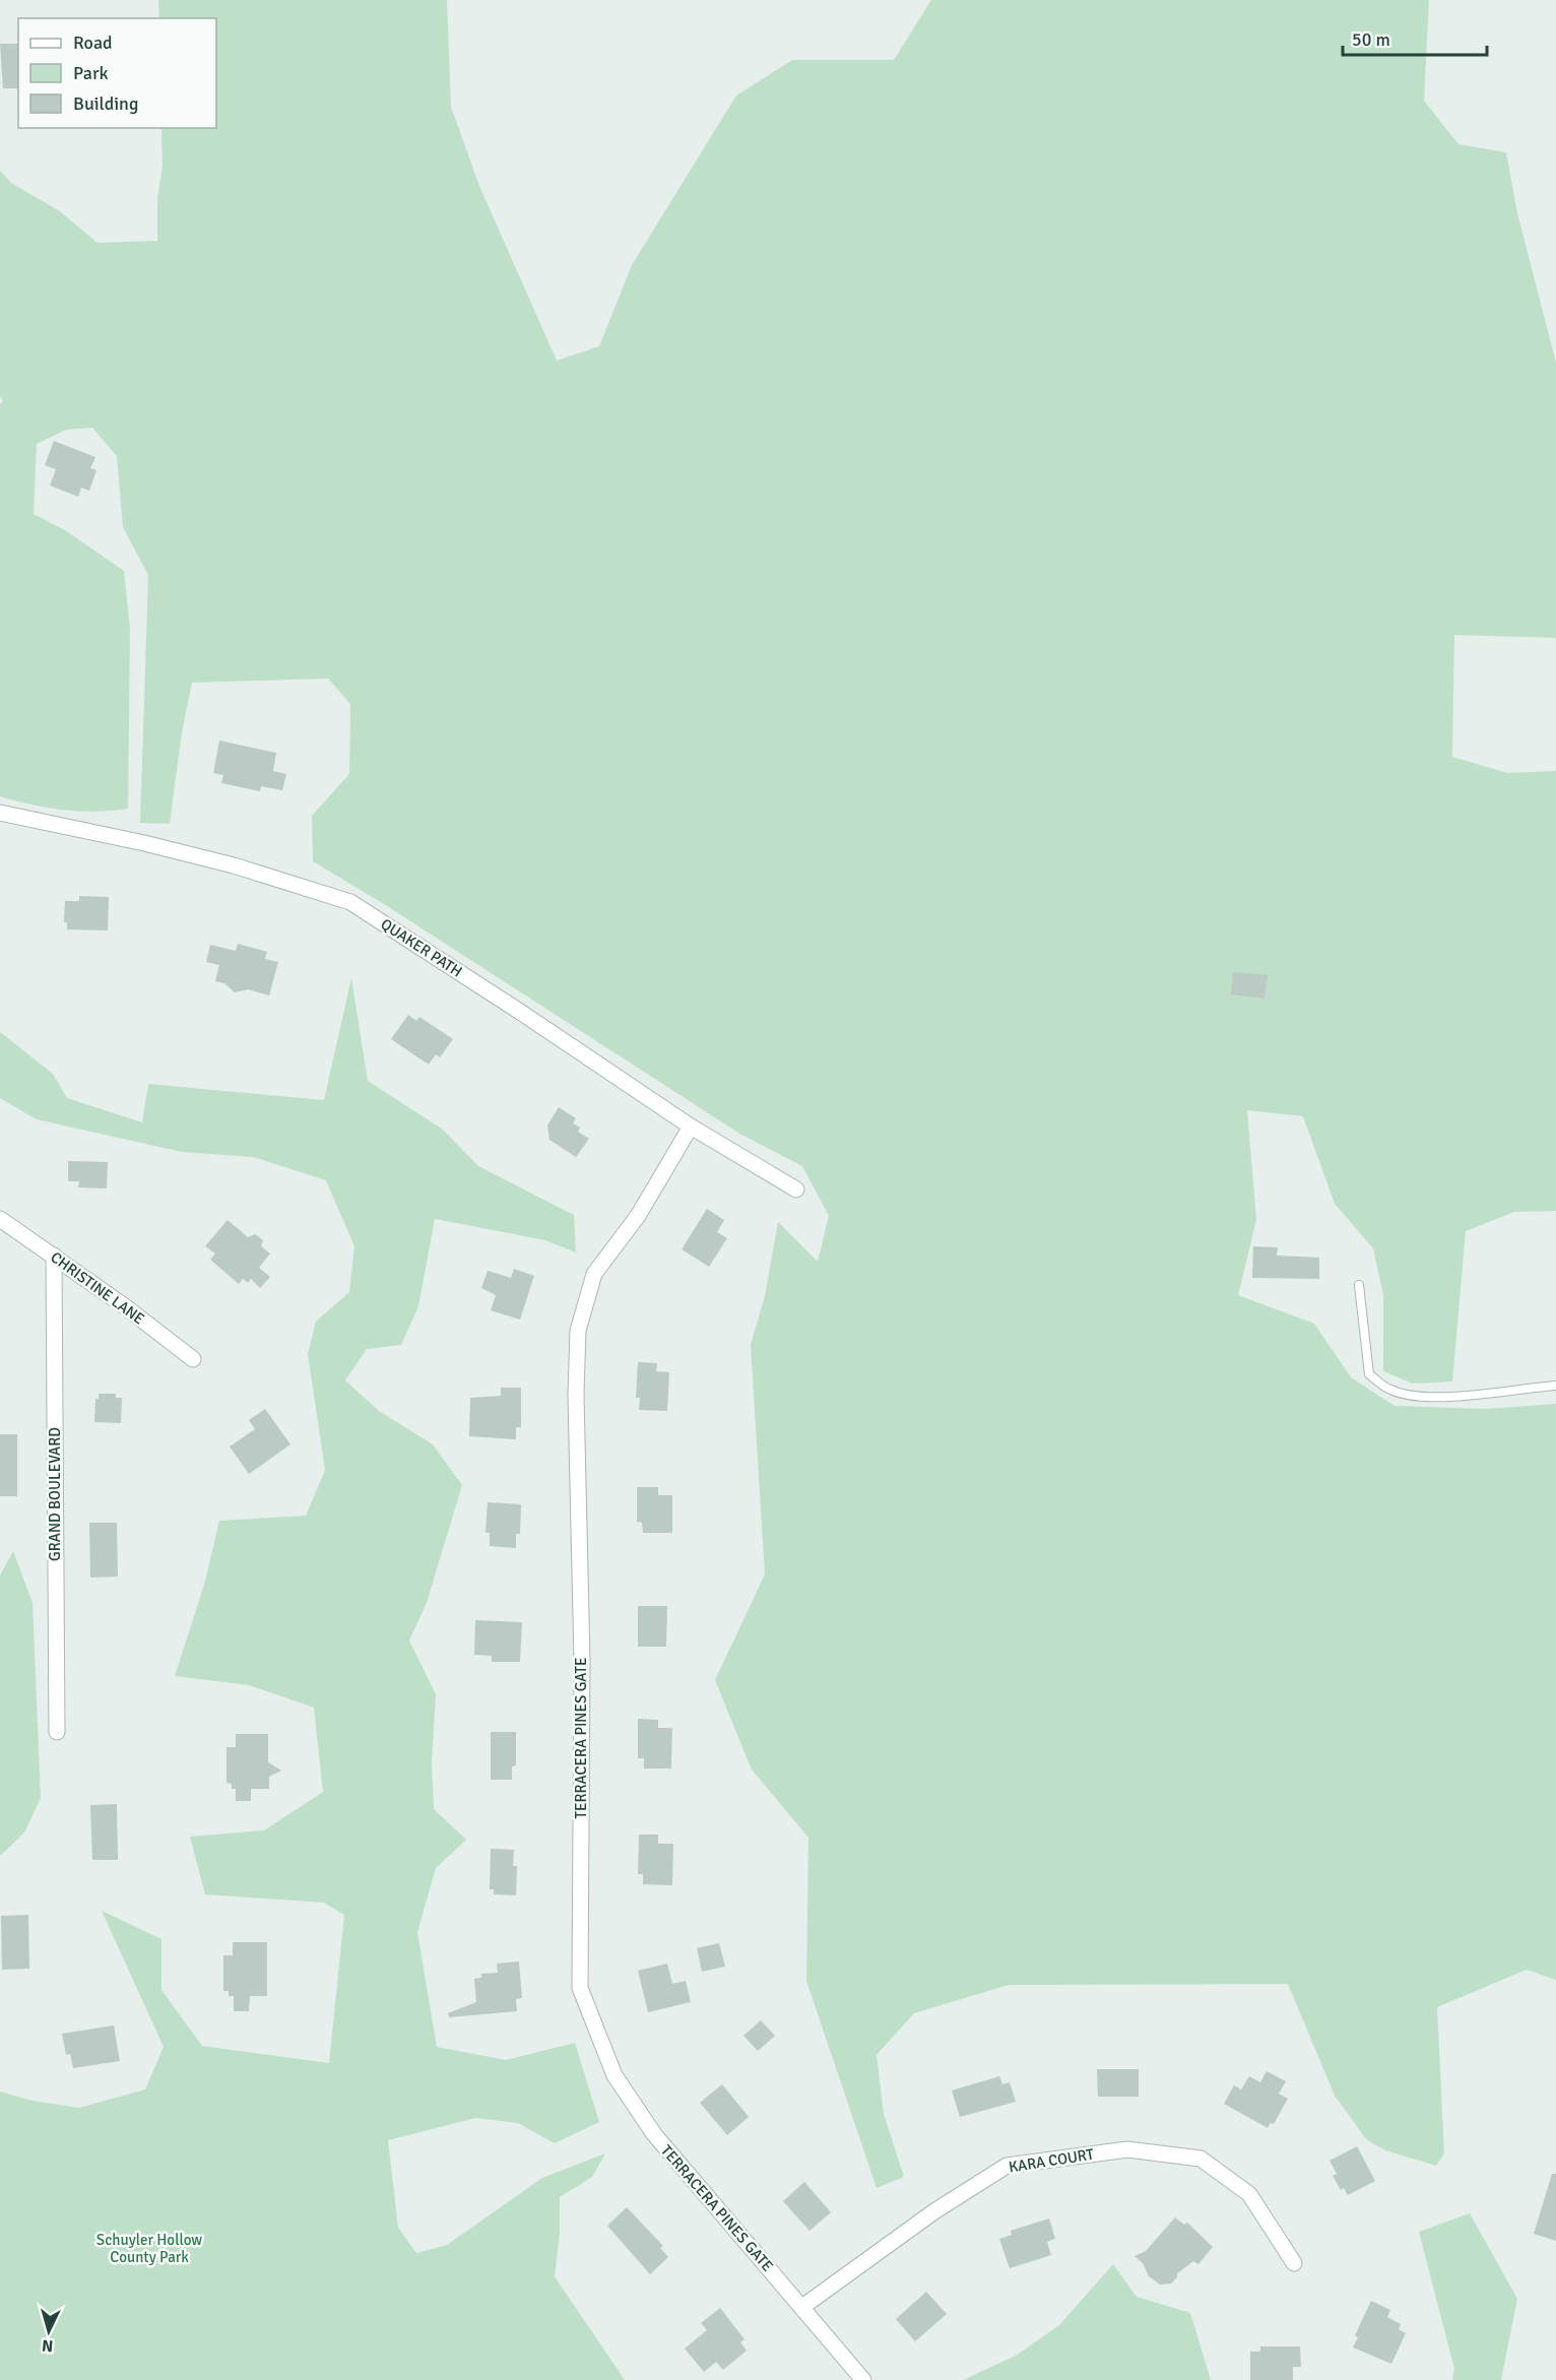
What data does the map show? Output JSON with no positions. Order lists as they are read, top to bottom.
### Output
{
  "streets": {
    "street": [
      "QUAKER PATH",
      "CHRISTINE LANE",
      "GRAND BOULEVARD",
      "TERRACERA PINES GATE",
      "KARA COURT"
    ]
  },
  "crossings": [
    ["QUAKER PATH", "TERRACERA PINES GATE"],
    ["CHRISTINE LANE", "GRAND BOULEVARD"],
    ["TERRACERA PINES GATE", "KARA COURT"]
  ],
  "parks": ["Schuyler Hollow County Park"],
  "legend": ["Road", "Park", "Building"],
  "scale_bar": "50 m",
  "north": "bottom"
}
